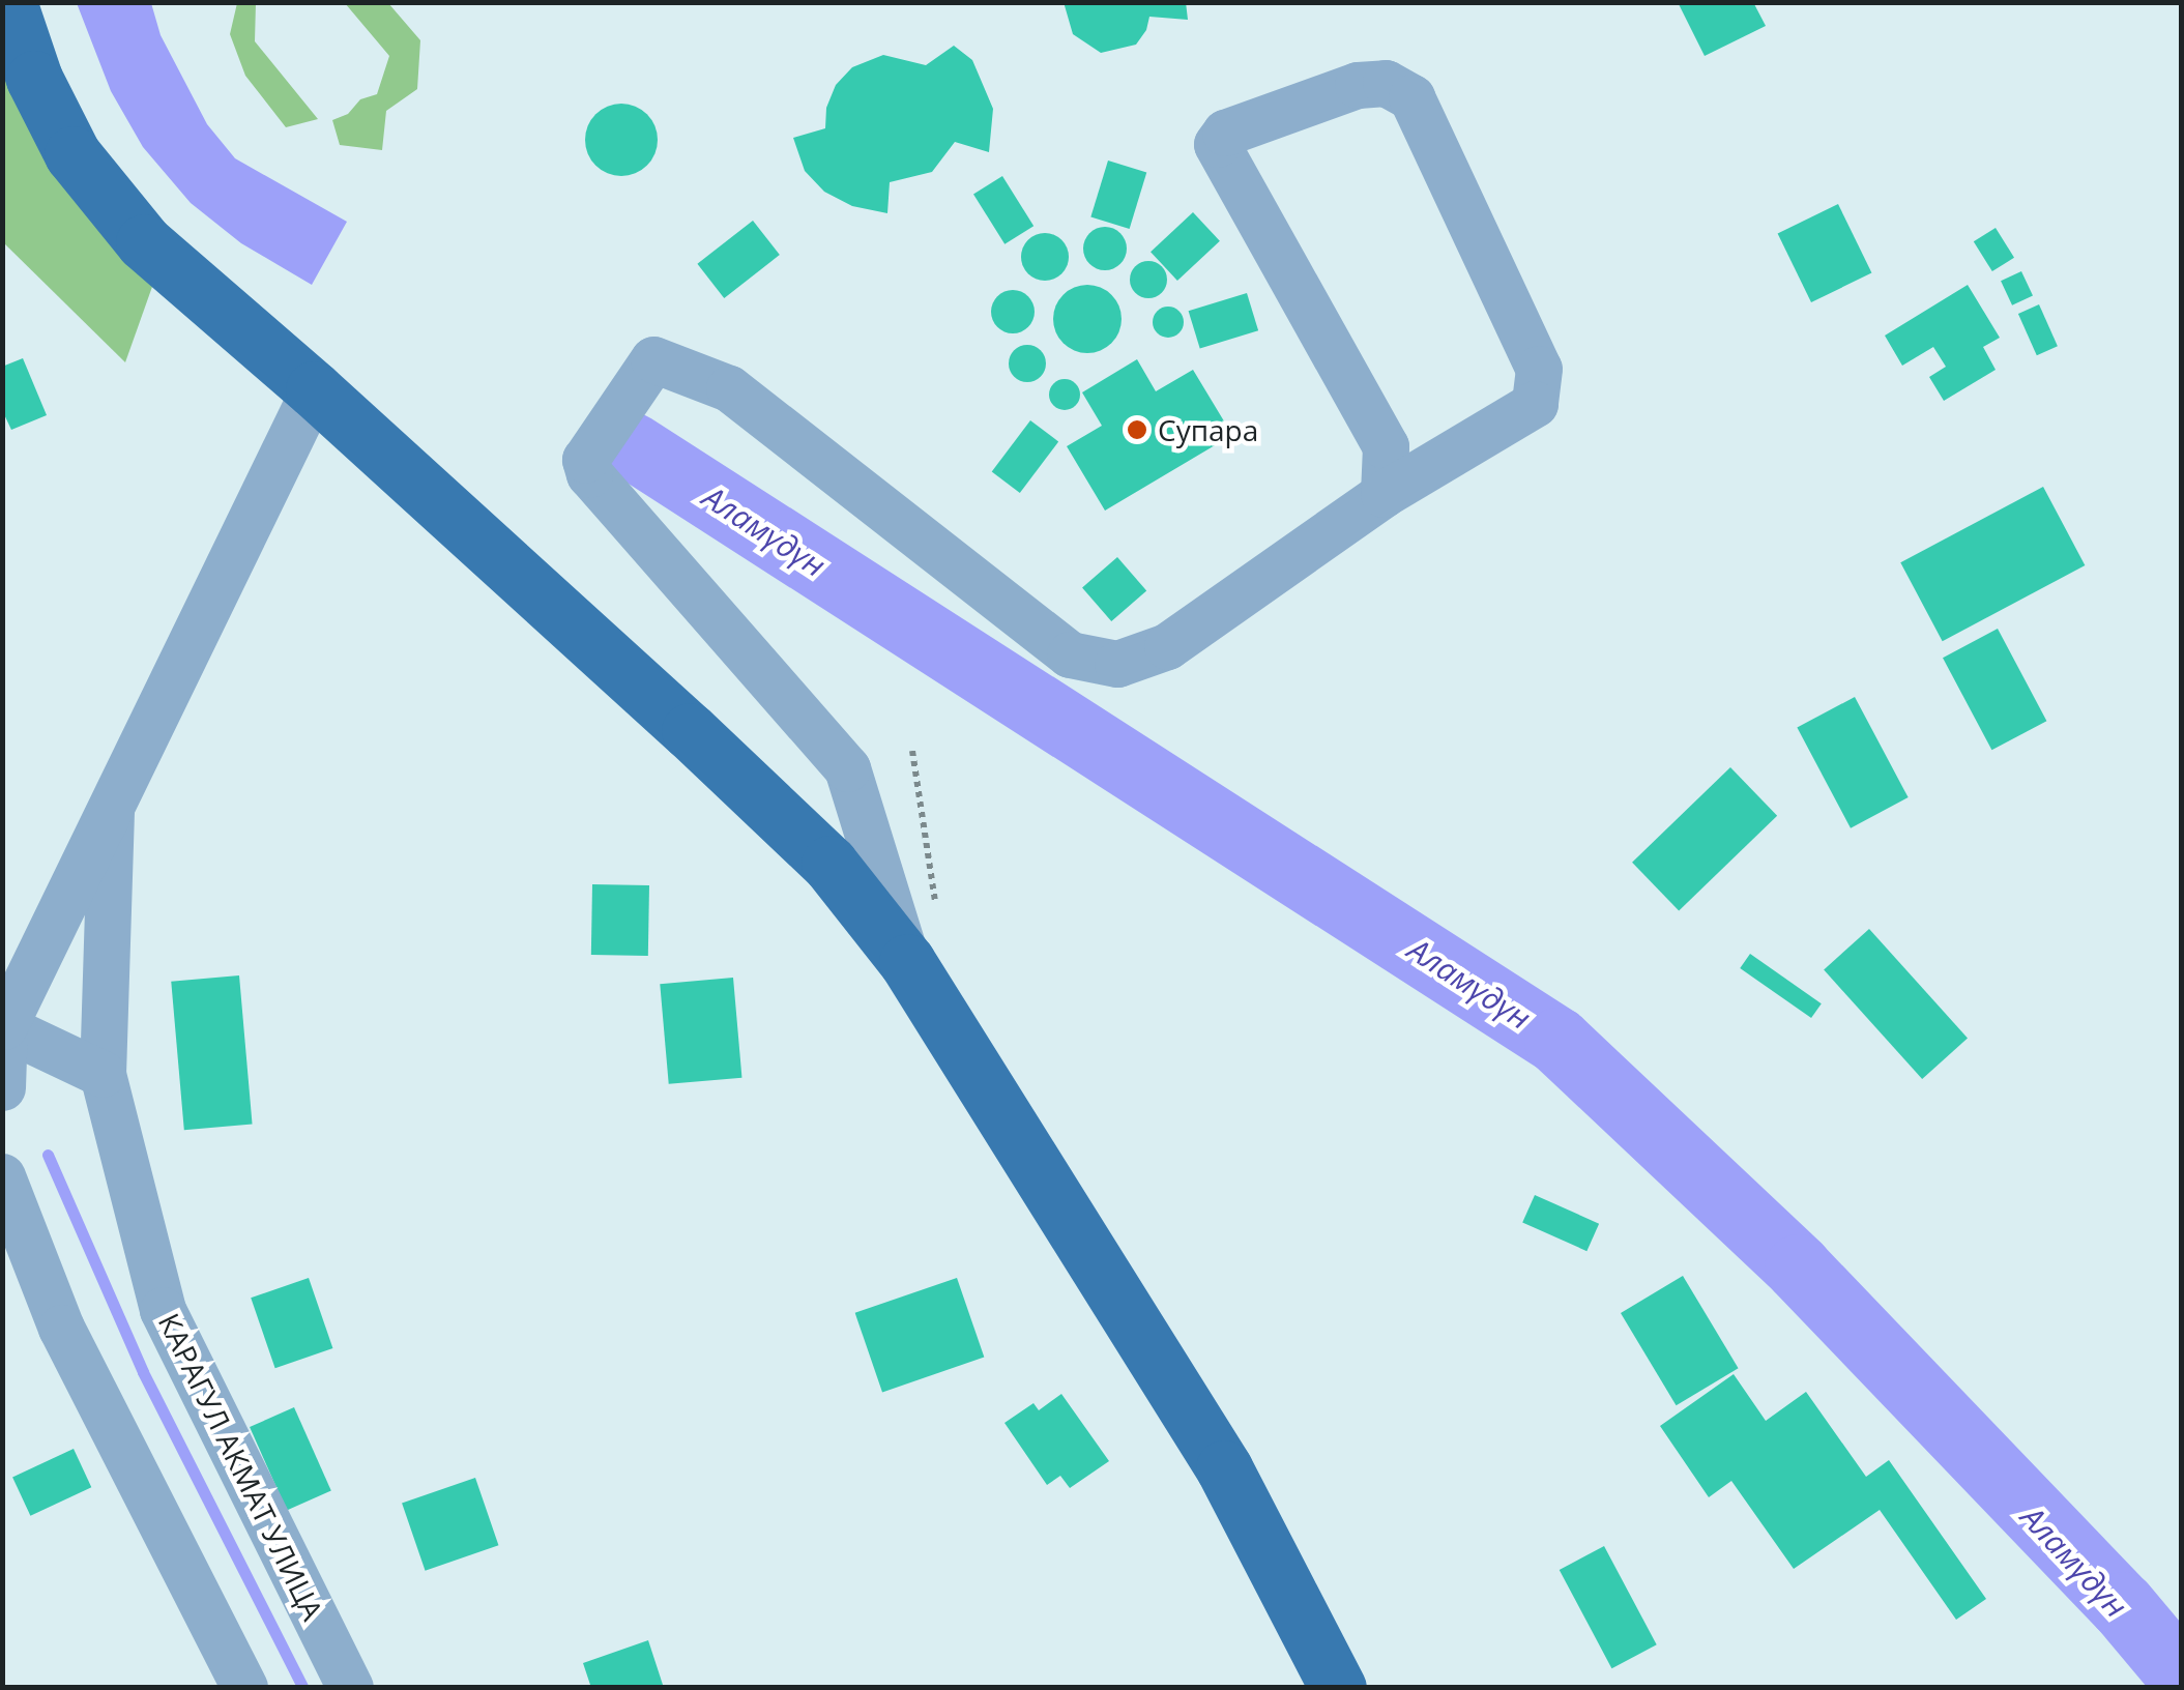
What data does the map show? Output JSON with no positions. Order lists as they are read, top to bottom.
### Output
{
  "streets": {
    "street": ["КАРАГУЛ АКМАТ УЛИЦА"]
  },
  "water": ["Аламүдүн"],
  "places": ["Супара"]
}
